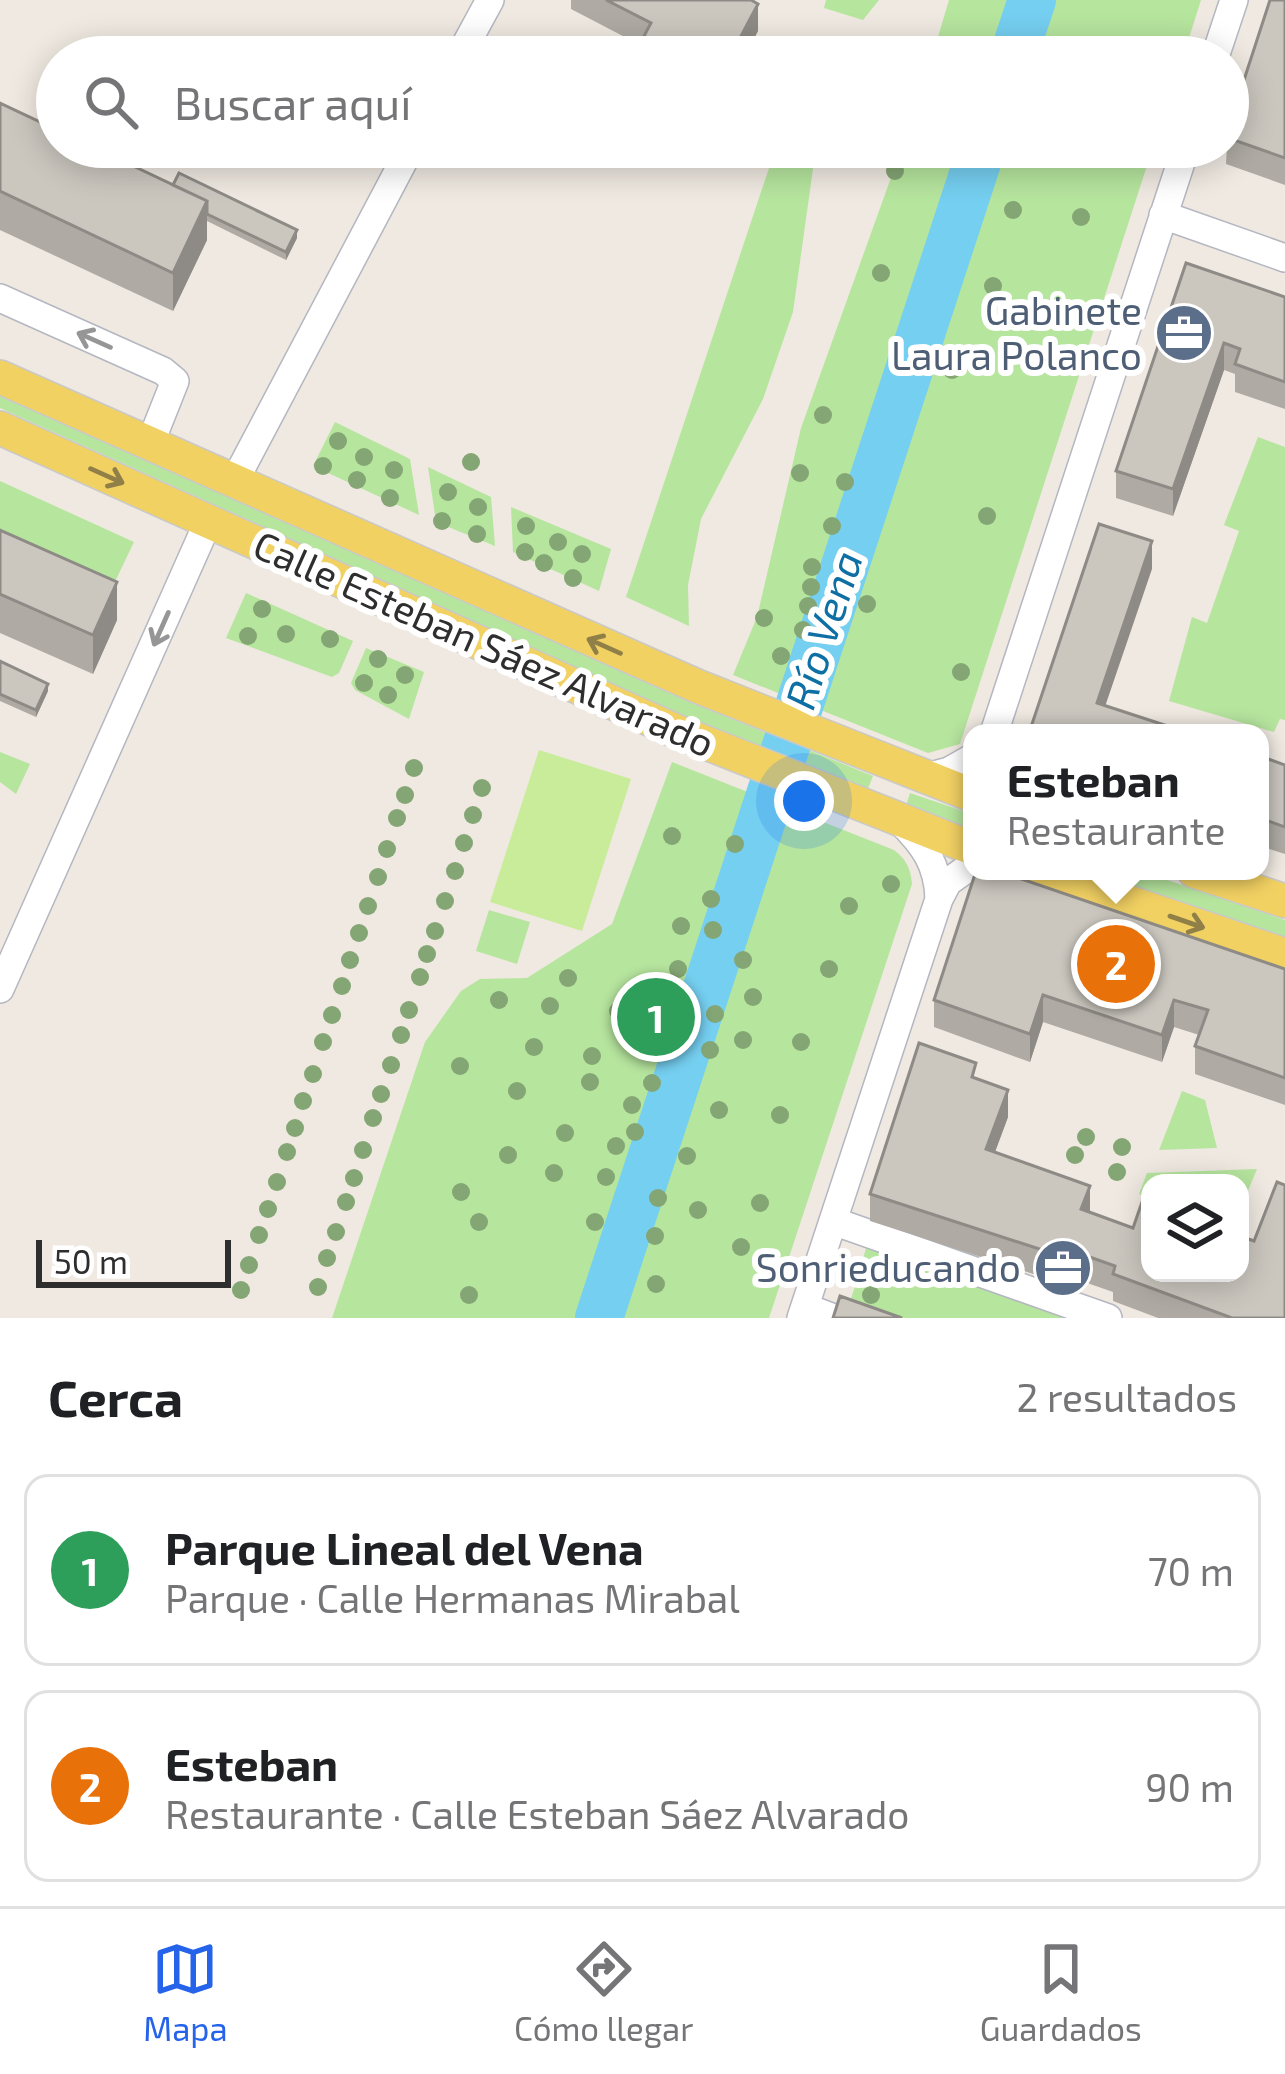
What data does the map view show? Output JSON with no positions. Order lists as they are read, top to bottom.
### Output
{
  "streets": {
    "main road": ["Calle Esteban Sáez Alvarado"]
  },
  "water": ["Río Vena"],
  "places": {
    "office": ["Gabinete Laura Polanco", "Sonrieducando"]
  },
  "scale_bar": "50 m",
  "page": {
    "search": "Buscar aquí",
    "popup": ["Esteban", "Restaurante"],
    "pins": ["2", "1"],
    "scale": "50 m",
    "heading": ["Cerca", "2 resultados"],
    "list": [
      {
        "mark": "1",
        "name": "Parque Lineal del Vena",
        "note": "Parque · Calle Hermanas Mirabal",
        "value": "70 m"
      },
      {
        "mark": "2",
        "name": "Esteban",
        "note": "Restaurante · Calle Esteban Sáez Alvarado",
        "value": "90 m"
      }
    ],
    "nav": ["Mapa", "Cómo llegar", "Guardados"]
  }
}
